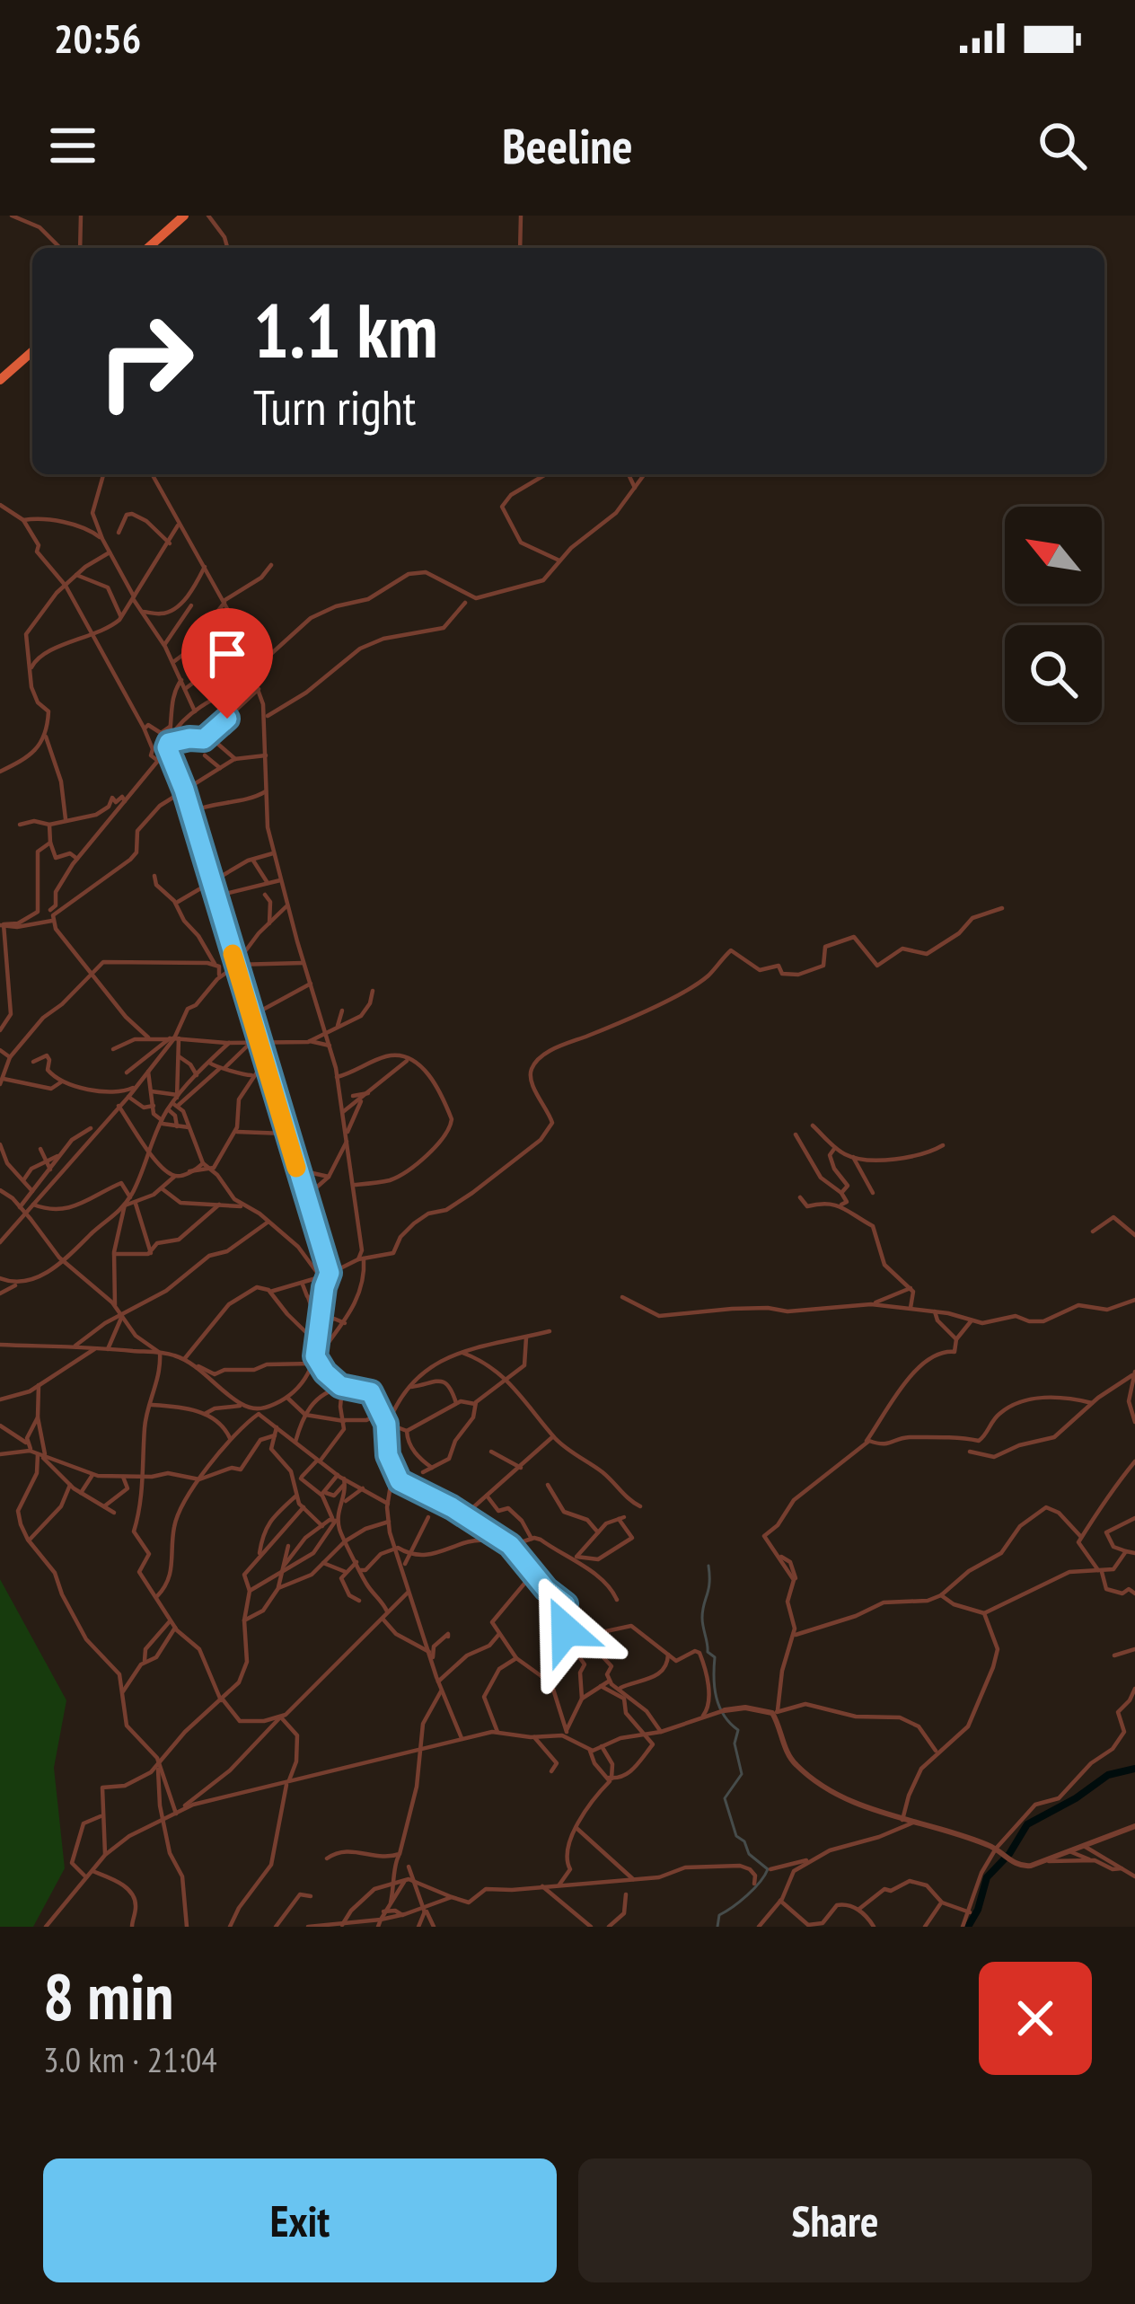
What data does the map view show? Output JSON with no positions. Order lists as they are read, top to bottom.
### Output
{
  "north": "top left",
  "page": {
    "status": "20:56",
    "header": "Beeline",
    "turn": ["1.1 km", "Turn right"],
    "heading": ["8 min", "3.0 km · 21:04"],
    "buttons": ["Exit", "Share"]
  }
}
